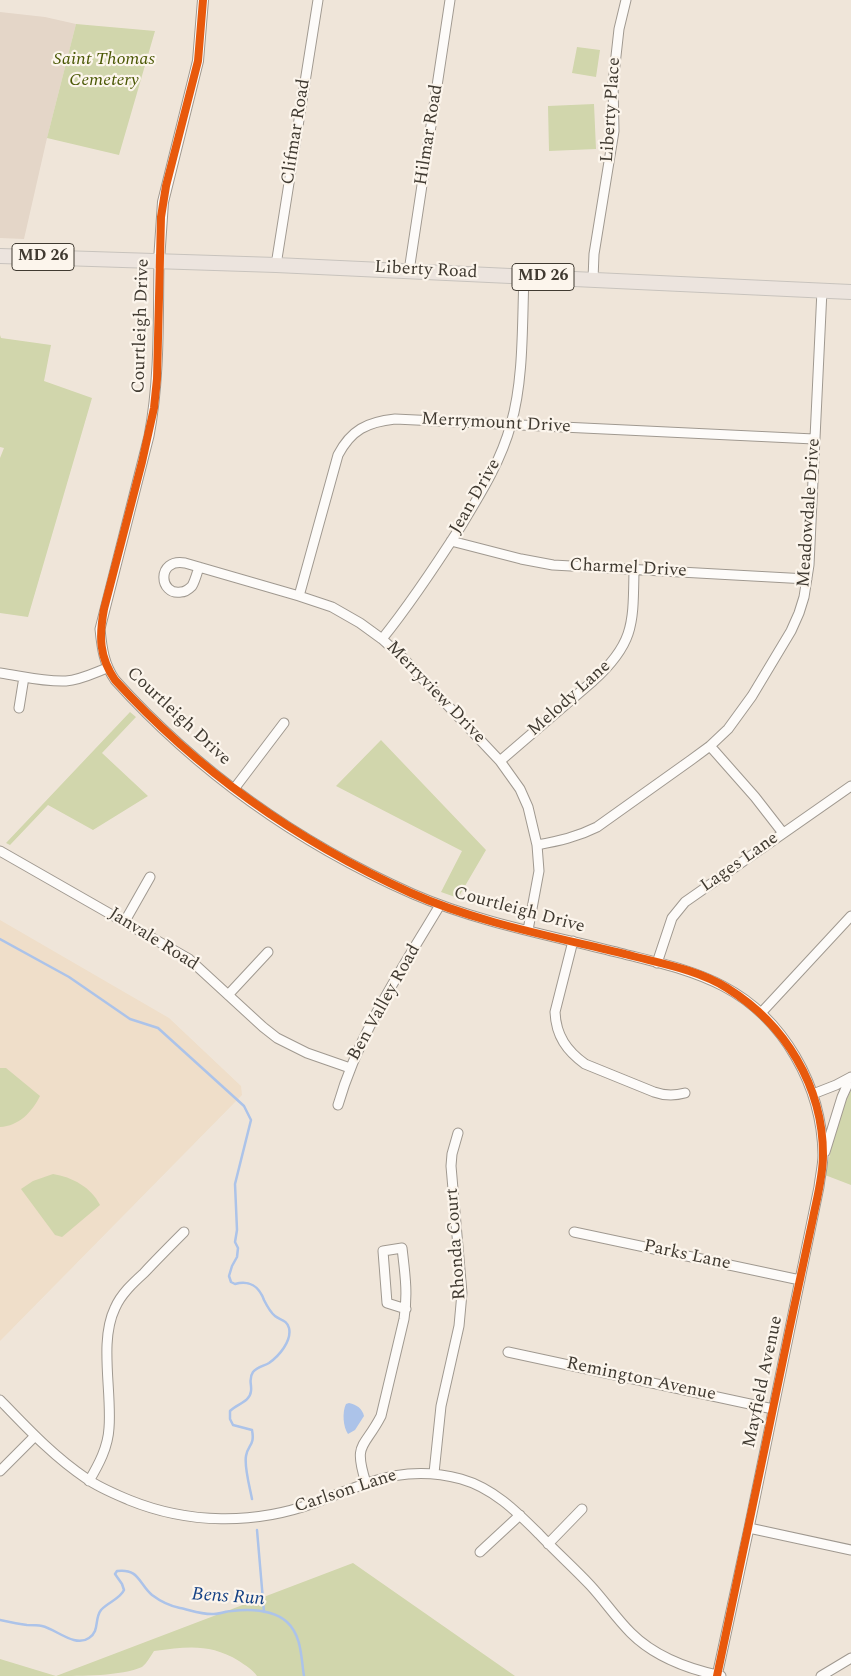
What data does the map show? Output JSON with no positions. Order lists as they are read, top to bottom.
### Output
{
  "streets": {
    "main road": ["MD 26", "Liberty Road"],
    "street": [
      "Liberty Place",
      "Clifmar Road",
      "Hilmar Road",
      "Courtleigh Drive",
      "Merrymount Drive",
      "Jean Drive",
      "Meadowdale Drive",
      "Charmel Drive",
      "Merryview Drive",
      "Melody Lane",
      "Lages Lane",
      "Janvale Road",
      "Ben Valley Road",
      "Rhonda Court",
      "Parks Lane",
      "Remington Avenue",
      "Mayfield Avenue",
      "Carlson Lane"
    ]
  },
  "crossings": [
    ["Liberty Place", "Liberty Road"],
    ["Clifmar Road", "Liberty Road"],
    ["Hilmar Road", "Liberty Road"],
    ["Liberty Road", "Courtleigh Drive"],
    ["Liberty Road", "Jean Drive"],
    ["Liberty Road", "Meadowdale Drive"],
    ["Courtleigh Drive", "Merryview Drive"],
    ["Courtleigh Drive", "Lages Lane"],
    ["Courtleigh Drive", "Ben Valley Road"],
    ["Courtleigh Drive", "Mayfield Avenue"],
    ["Merrymount Drive", "Jean Drive"],
    ["Merrymount Drive", "Meadowdale Drive"],
    ["Merrymount Drive", "Merryview Drive"],
    ["Jean Drive", "Charmel Drive"],
    ["Jean Drive", "Merryview Drive"],
    ["Meadowdale Drive", "Charmel Drive"],
    ["Meadowdale Drive", "Merryview Drive"],
    ["Charmel Drive", "Melody Lane"],
    ["Merryview Drive", "Melody Lane"],
    ["Janvale Road", "Ben Valley Road"],
    ["Rhonda Court", "Carlson Lane"],
    ["Parks Lane", "Mayfield Avenue"],
    ["Remington Avenue", "Mayfield Avenue"],
    ["Mayfield Avenue", "Carlson Lane"]
  ],
  "water": ["Bens Run"],
  "parks": ["Saint Thomas Cemetery"]
}
